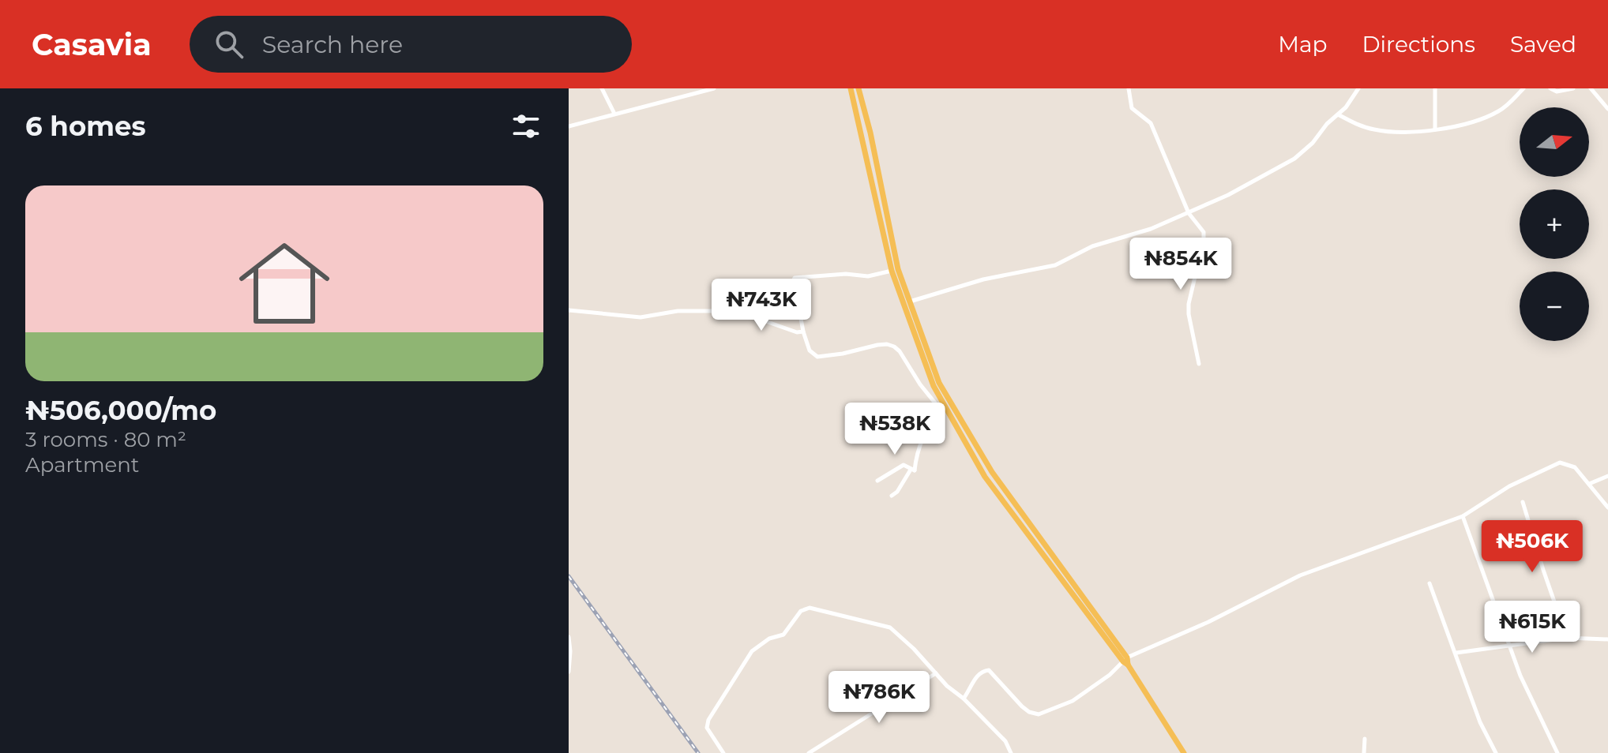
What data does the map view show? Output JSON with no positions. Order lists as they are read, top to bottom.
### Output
{
  "north": "right",
  "page": {
    "header": "Casavia",
    "search": "Search here",
    "nav": ["Map", "Directions", "Saved"],
    "heading": "6 homes",
    "map_buttons": ["+", "−"],
    "list": [
      {
        "name": "₦506,000/mo",
        "note": "3 rooms · 80 m² · Apartment"
      }
    ],
    "price": [
      "₦854K",
      "₦743K",
      "₦538K",
      "₦506K",
      "₦615K",
      "₦786K"
    ]
  }
}
